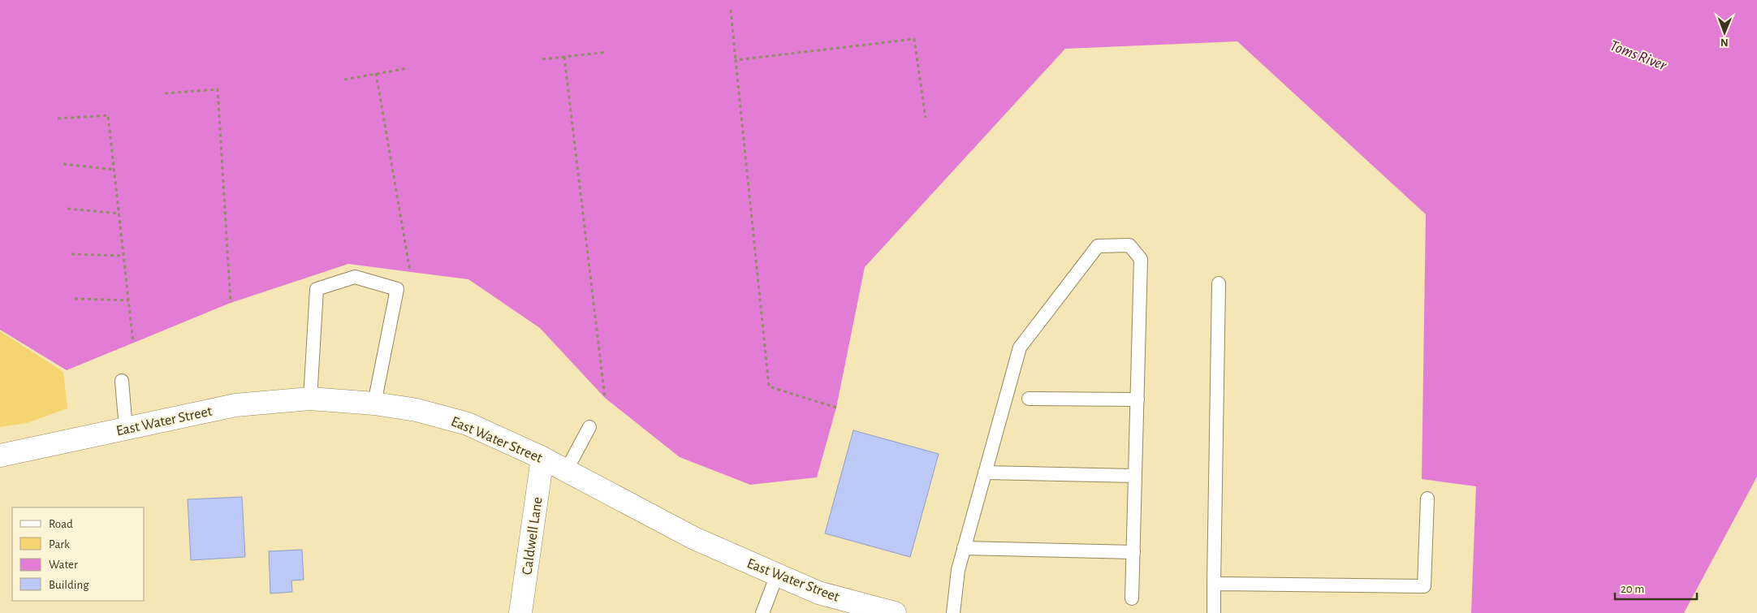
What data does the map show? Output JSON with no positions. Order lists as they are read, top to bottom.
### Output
{
  "streets": {
    "street": ["East Water Street", "Caldwell Lane"]
  },
  "crossings": [
    ["East Water Street", "Caldwell Lane"]
  ],
  "water": ["Toms River"],
  "legend": [
    "Road",
    "Park",
    "Water",
    "Building"
  ],
  "scale_bar": "20 m",
  "north": "bottom"
}
